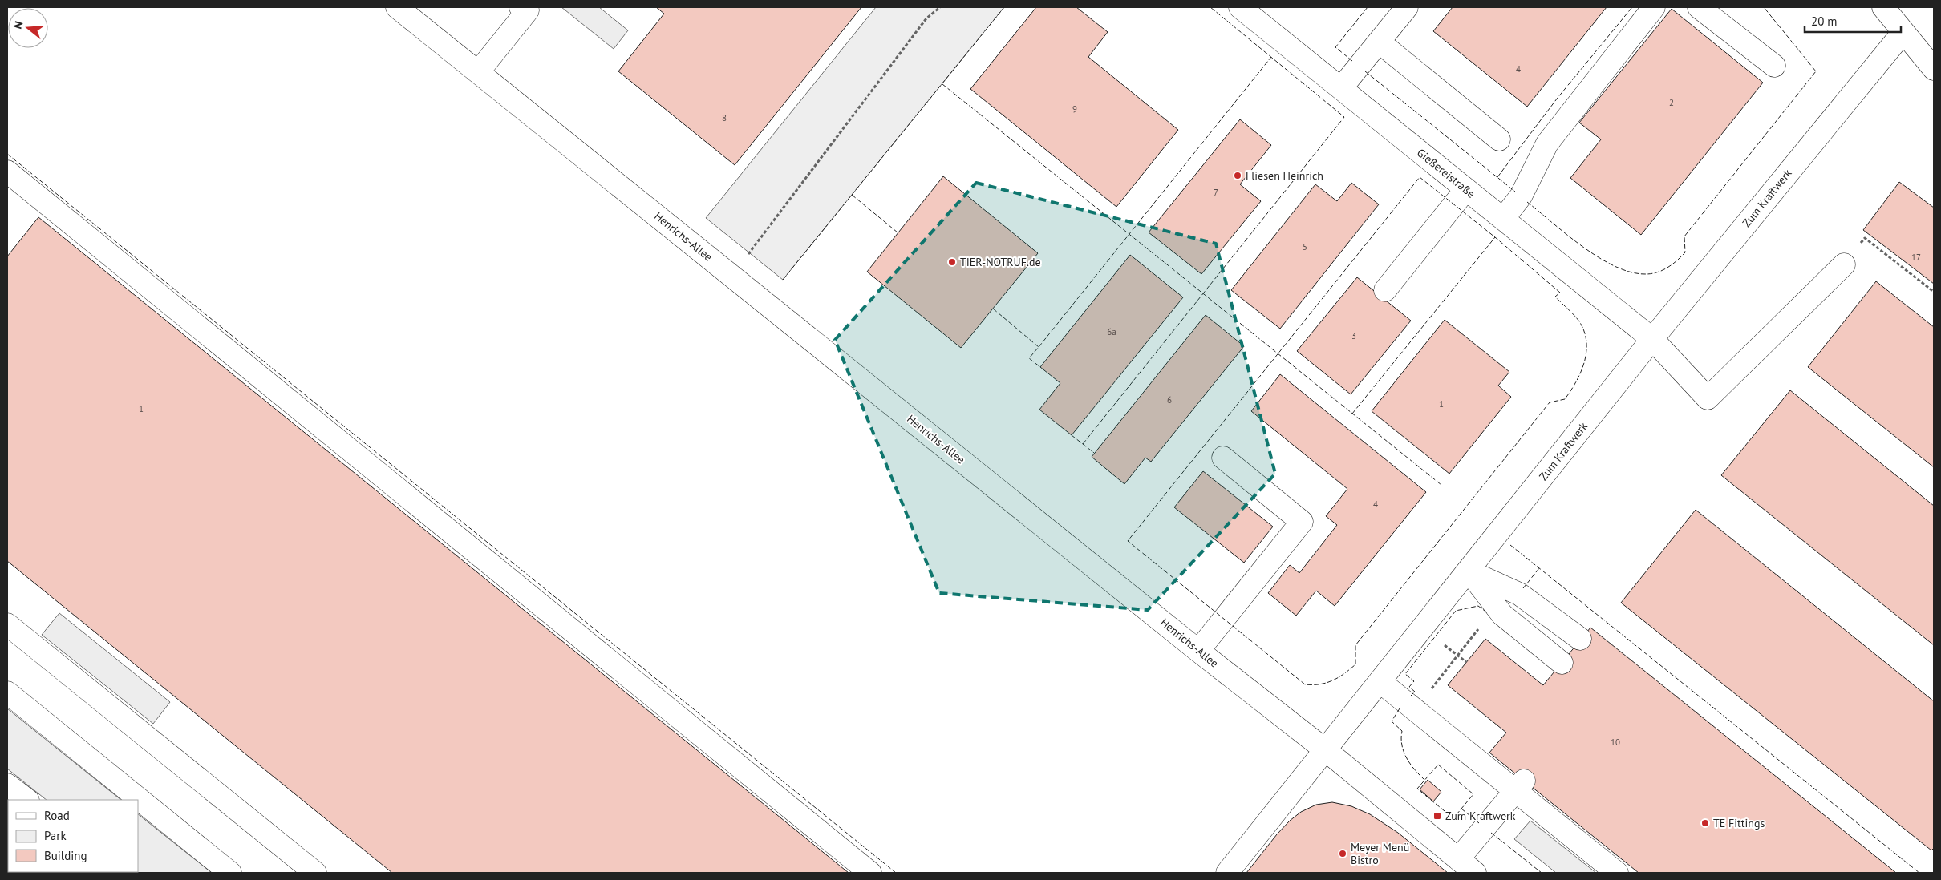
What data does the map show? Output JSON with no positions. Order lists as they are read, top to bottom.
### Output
{
  "streets": {
    "street": ["Gießereistraße", "Zum Kraftwerk", "Henrichs-Allee"]
  },
  "crossings": [
    ["Gießereistraße", "Zum Kraftwerk"],
    ["Zum Kraftwerk", "Henrichs-Allee"]
  ],
  "places": {
    "other": [
      "Fliesen Heinrich",
      "TIER-NOTRUF.de",
      "TE Fittings",
      "Meyer Menü Bistro"
    ],
    "transit": ["Zum Kraftwerk"]
  },
  "house_numbers": [
    "4",
    "2",
    "9",
    "8",
    "7",
    "5",
    "17",
    "6a",
    "3",
    "6",
    "1",
    "1",
    "4",
    "10"
  ],
  "legend": ["Road", "Park", "Building"],
  "scale_bar": "20 m",
  "north": "left"
}
